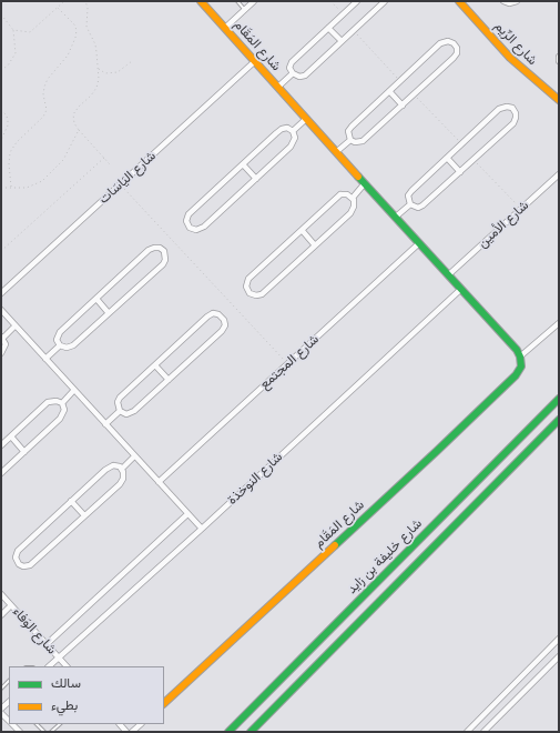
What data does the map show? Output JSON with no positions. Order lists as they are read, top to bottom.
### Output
{
  "streets": {
    "main road": ["شارع الرِّيم", "شارع المَقَام", "شارع خليفة بن زايد"],
    "street": [
      "شارع اليَاسَات",
      "شارع الأمين",
      "شارع المجتمع",
      "شارع النوخذة",
      "شارع الوَفاء"
    ]
  },
  "crossings": [
    ["شارع المَقَام", "شارع اليَاسَات"],
    ["شارع المَقَام", "شارع الأمين"],
    ["شارع المَقَام", "شارع المجتمع"],
    ["شارع المَقَام", "شارع النوخذة"],
    ["شارع النوخذة", "شارع الوَفاء"]
  ],
  "legend": ["سالك", "بطيء"]
}
